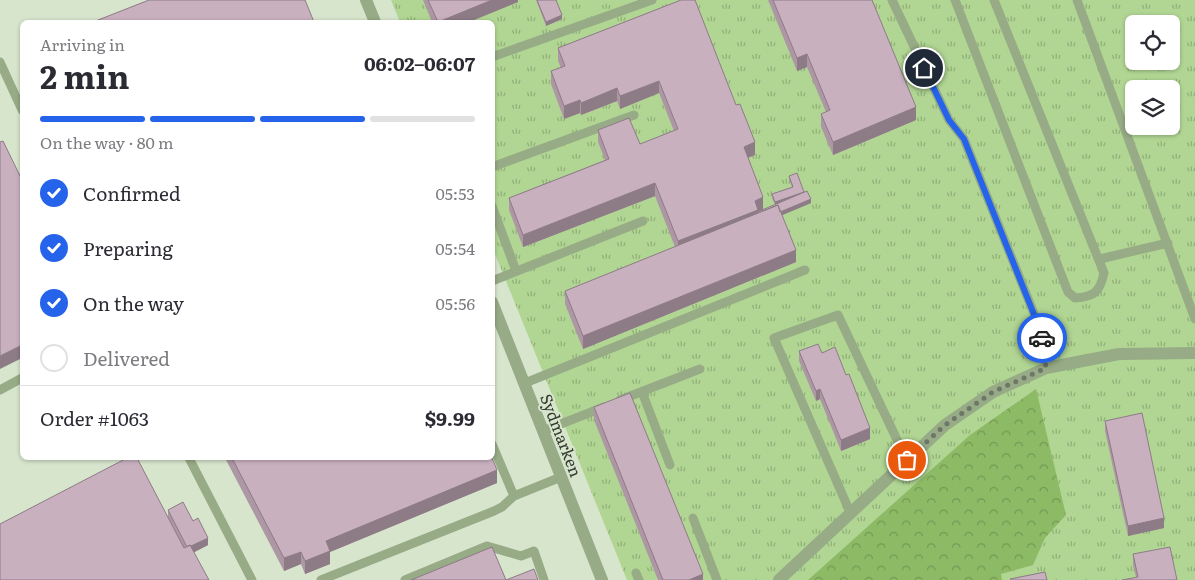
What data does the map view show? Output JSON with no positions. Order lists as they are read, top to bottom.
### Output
{
  "streets": {
    "street": ["Sydmarken"]
  },
  "page": {
    "heading": ["2 min", "Arriving in", "06:02–06:07"],
    "panel": ["Order #1063", "$9.99"],
    "bar": "On the way · 80 m",
    "list": [
      ["Confirmed", "05:53"],
      ["Preparing", "05:54"],
      ["On the way", "05:56"],
      "Delivered"
    ]
  }
}
